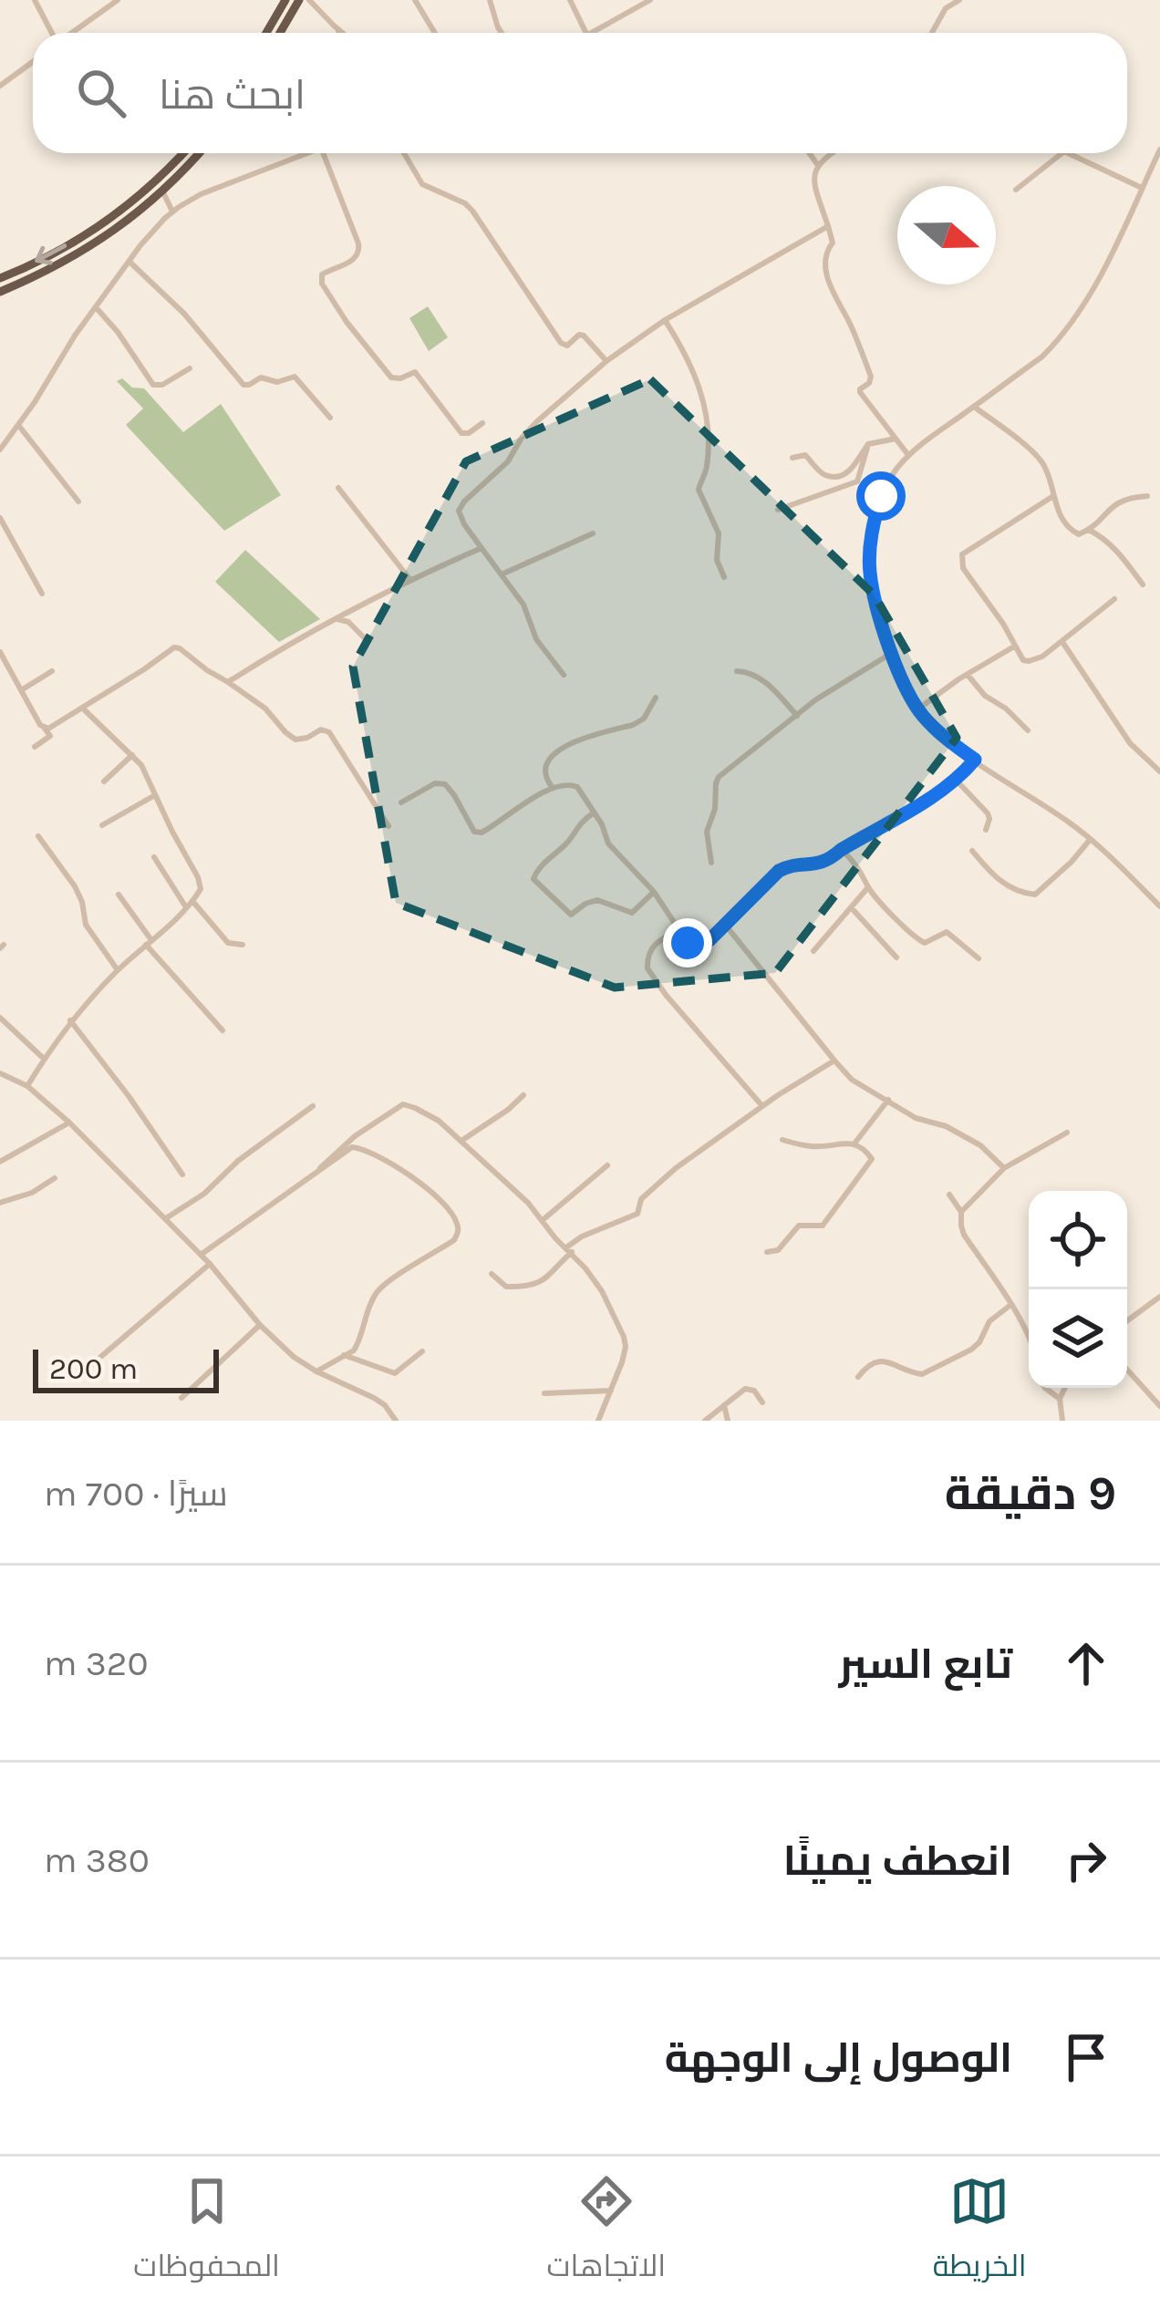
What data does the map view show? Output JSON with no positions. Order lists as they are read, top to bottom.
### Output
{
  "scale_bar": "200 m",
  "north": "right",
  "page": {
    "search": "ابحث هنا",
    "scale": "200 m",
    "heading": ["9 دقيقة", "سيرًا · 700 m"],
    "list": [
      ["تابع السير", "320 m"],
      ["انعطف يمينًا", "380 m"],
      "الوصول إلى الوجهة"
    ],
    "nav": ["الخريطة", "الاتجاهات", "المحفوظات"]
  }
}
